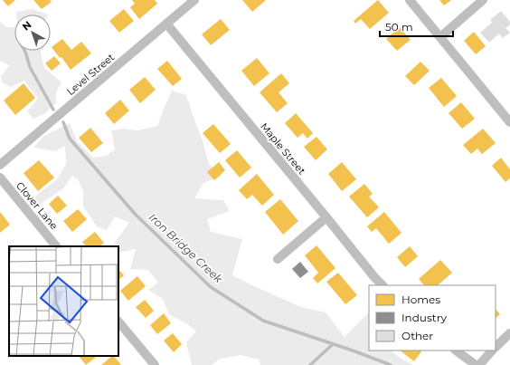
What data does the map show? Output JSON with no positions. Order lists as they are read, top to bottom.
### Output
{
  "streets": {
    "street": ["Level Street", "Maple Street", "Clover Lane"]
  },
  "crossings": [
    ["Level Street", "Maple Street"]
  ],
  "water": ["Iron Bridge Creek"],
  "legend": ["Homes", "Industry", "Other"],
  "scale_bar": "50 m",
  "north": "top left"
}
